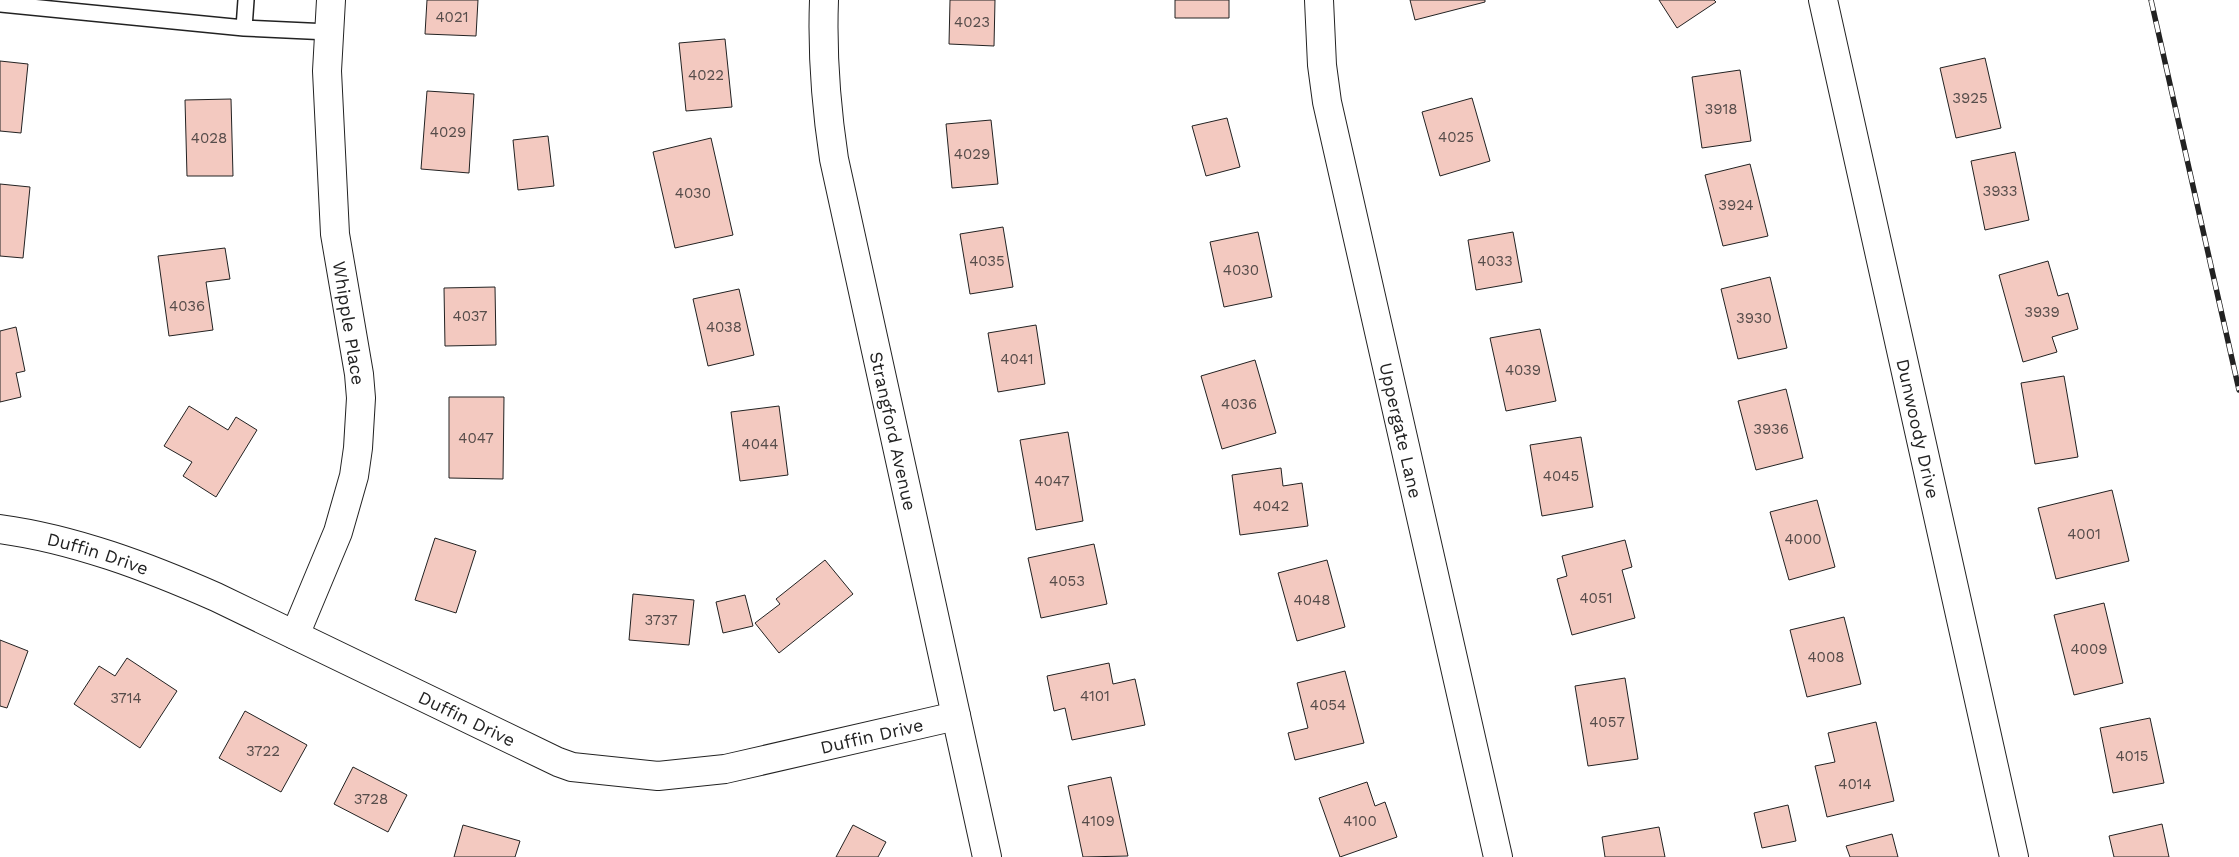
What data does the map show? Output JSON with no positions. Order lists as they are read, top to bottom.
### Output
{
  "streets": {
    "street": [
      "Whipple Place",
      "Dunwoody Drive",
      "Strangford Avenue",
      "Uppergate Lane",
      "Duffin Drive"
    ]
  },
  "crossings": [
    ["Whipple Place", "Duffin Drive"],
    ["Strangford Avenue", "Duffin Drive"]
  ],
  "house_numbers": [
    "4021",
    "4023",
    "4022",
    "3925",
    "3918",
    "4029",
    "4025",
    "4028",
    "4029",
    "3933",
    "4030",
    "3924",
    "4035",
    "4033",
    "4030",
    "4036",
    "3939",
    "4037",
    "3930",
    "4038",
    "4041",
    "4039",
    "4036",
    "3936",
    "4047",
    "4044",
    "4045",
    "4047",
    "4042",
    "4001",
    "4000",
    "4053",
    "4051",
    "4048",
    "3737",
    "4009",
    "4008",
    "4101",
    "3714",
    "4054",
    "4057",
    "3722",
    "4015",
    "4014",
    "3728",
    "4109",
    "4100"
  ]
}
